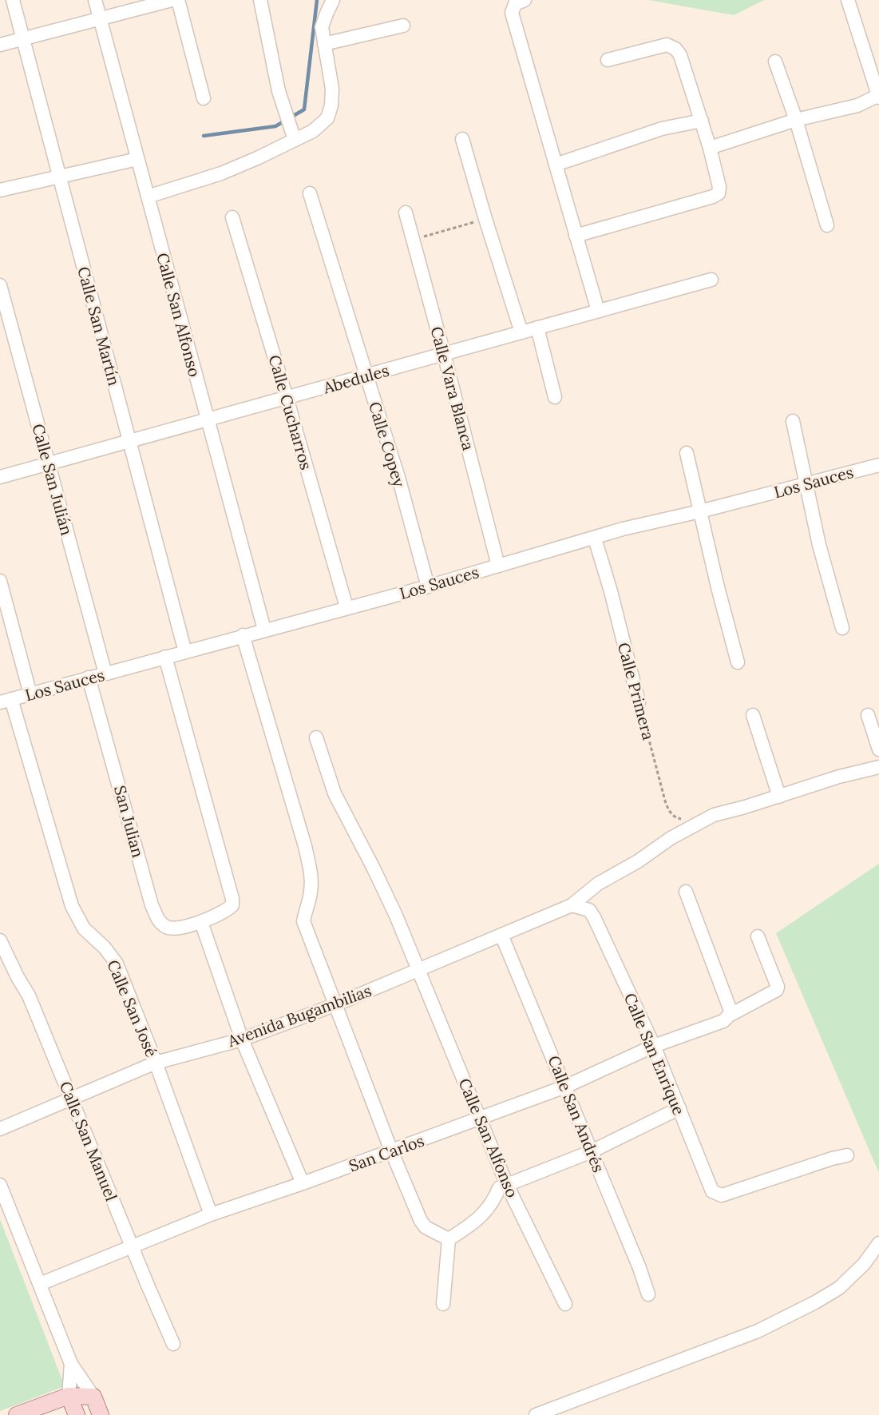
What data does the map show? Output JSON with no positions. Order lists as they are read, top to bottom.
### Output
{
  "streets": {
    "street": [
      "Calle San Alfonso",
      "Calle San Martín",
      "Abedules",
      "Calle Vara Blanca",
      "Calle Cucharros",
      "Calle Copey",
      "Calle San Julián",
      "Los Sauces",
      "Calle Primera",
      "San Julian",
      "Calle San José",
      "Avenida Bugambilias",
      "Calle San Enrique",
      "Calle San Andrés",
      "Calle San Manuel",
      "San Carlos"
    ]
  },
  "crossings": [
    ["Calle San Alfonso", "Abedules"],
    ["Calle San Alfonso", "Los Sauces"],
    ["Calle San Alfonso", "Avenida Bugambilias"],
    ["Calle San Alfonso", "San Carlos"],
    ["Calle San Martín", "Abedules"],
    ["Calle San Martín", "Los Sauces"],
    ["Abedules", "Calle Vara Blanca"],
    ["Abedules", "Calle Cucharros"],
    ["Abedules", "Calle Copey"],
    ["Abedules", "Calle San Julián"],
    ["Calle Vara Blanca", "Los Sauces"],
    ["Calle Cucharros", "Los Sauces"],
    ["Calle Copey", "Los Sauces"],
    ["Calle San Julián", "Los Sauces"],
    ["Los Sauces", "Calle Primera"],
    ["Los Sauces", "San Julian"],
    ["Los Sauces", "Calle San José"],
    ["Calle Primera", "Avenida Bugambilias"],
    ["Calle San José", "Avenida Bugambilias"],
    ["Calle San José", "San Carlos"],
    ["Avenida Bugambilias", "Calle San Enrique"],
    ["Avenida Bugambilias", "Calle San Andrés"],
    ["Avenida Bugambilias", "Calle San Manuel"],
    ["Calle San Enrique", "San Carlos"],
    ["Calle San Andrés", "San Carlos"],
    ["Calle San Manuel", "San Carlos"]
  ]
}
